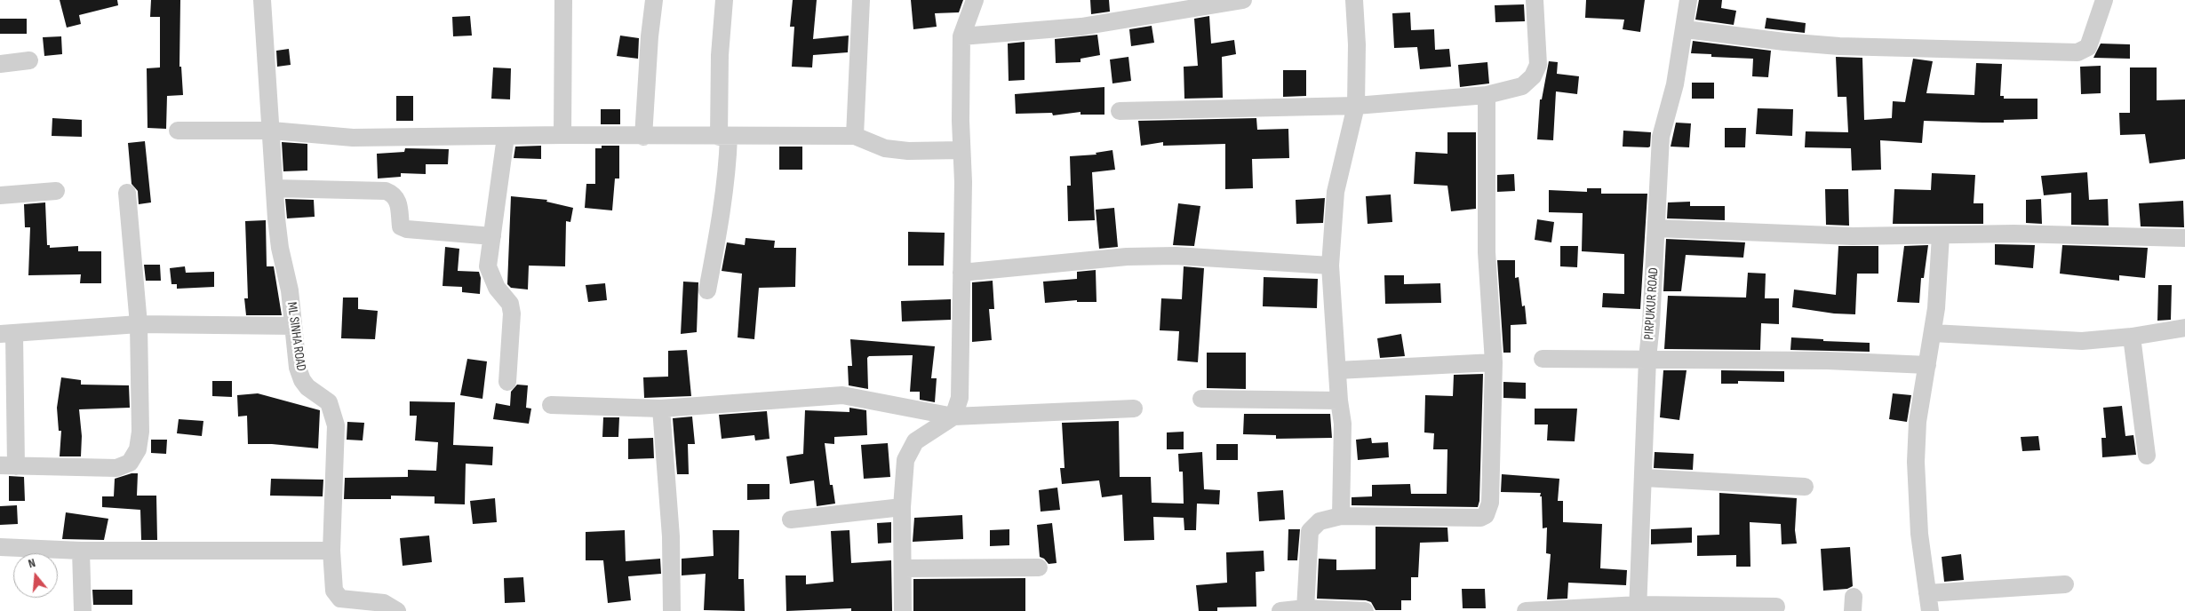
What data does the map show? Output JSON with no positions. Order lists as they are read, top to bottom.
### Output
{
  "streets": {
    "street": ["PIRPUKUR ROAD", "ML SINHA ROAD"]
  },
  "north": "top"
}
